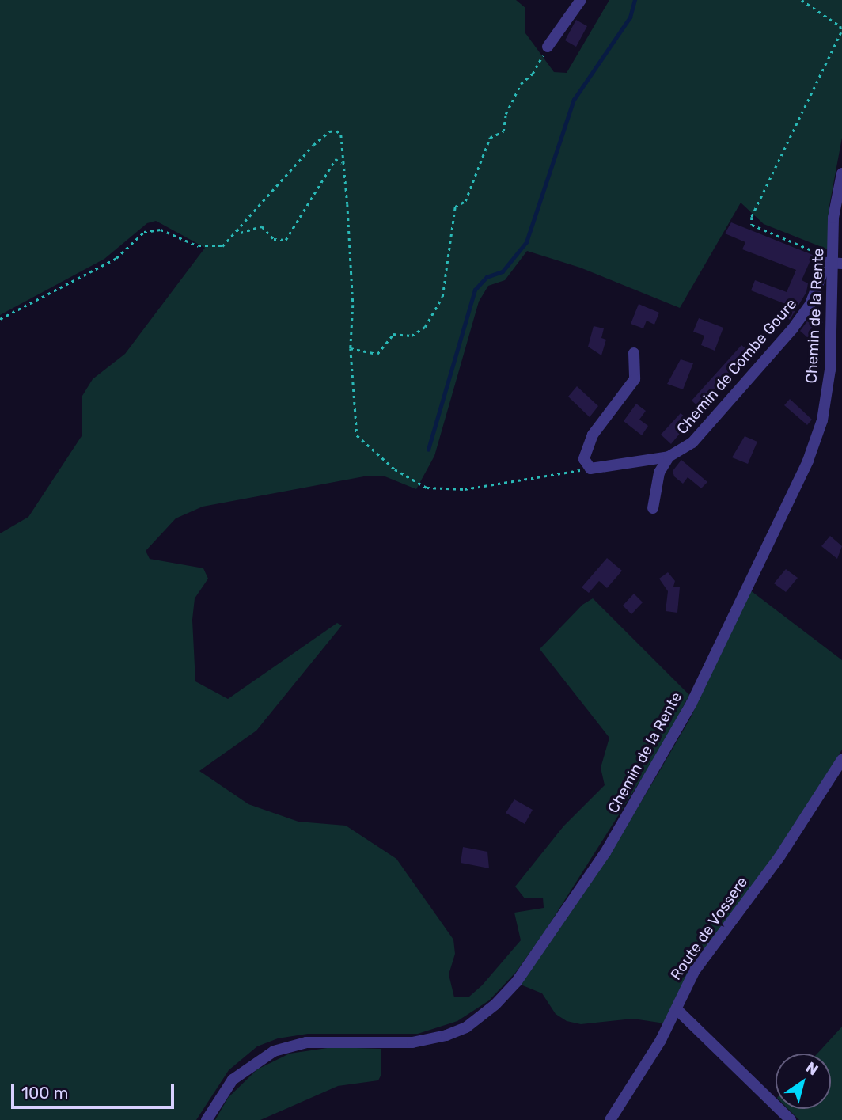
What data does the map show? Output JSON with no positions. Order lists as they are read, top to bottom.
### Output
{
  "streets": {
    "street": ["Chemin de la Rente", "Chemin de Combe Goure", "Route de Vossere"]
  },
  "crossings": [
    ["Chemin de la Rente", "Chemin de Combe Goure"]
  ],
  "scale_bar": "100 m",
  "north": "top right"
}
